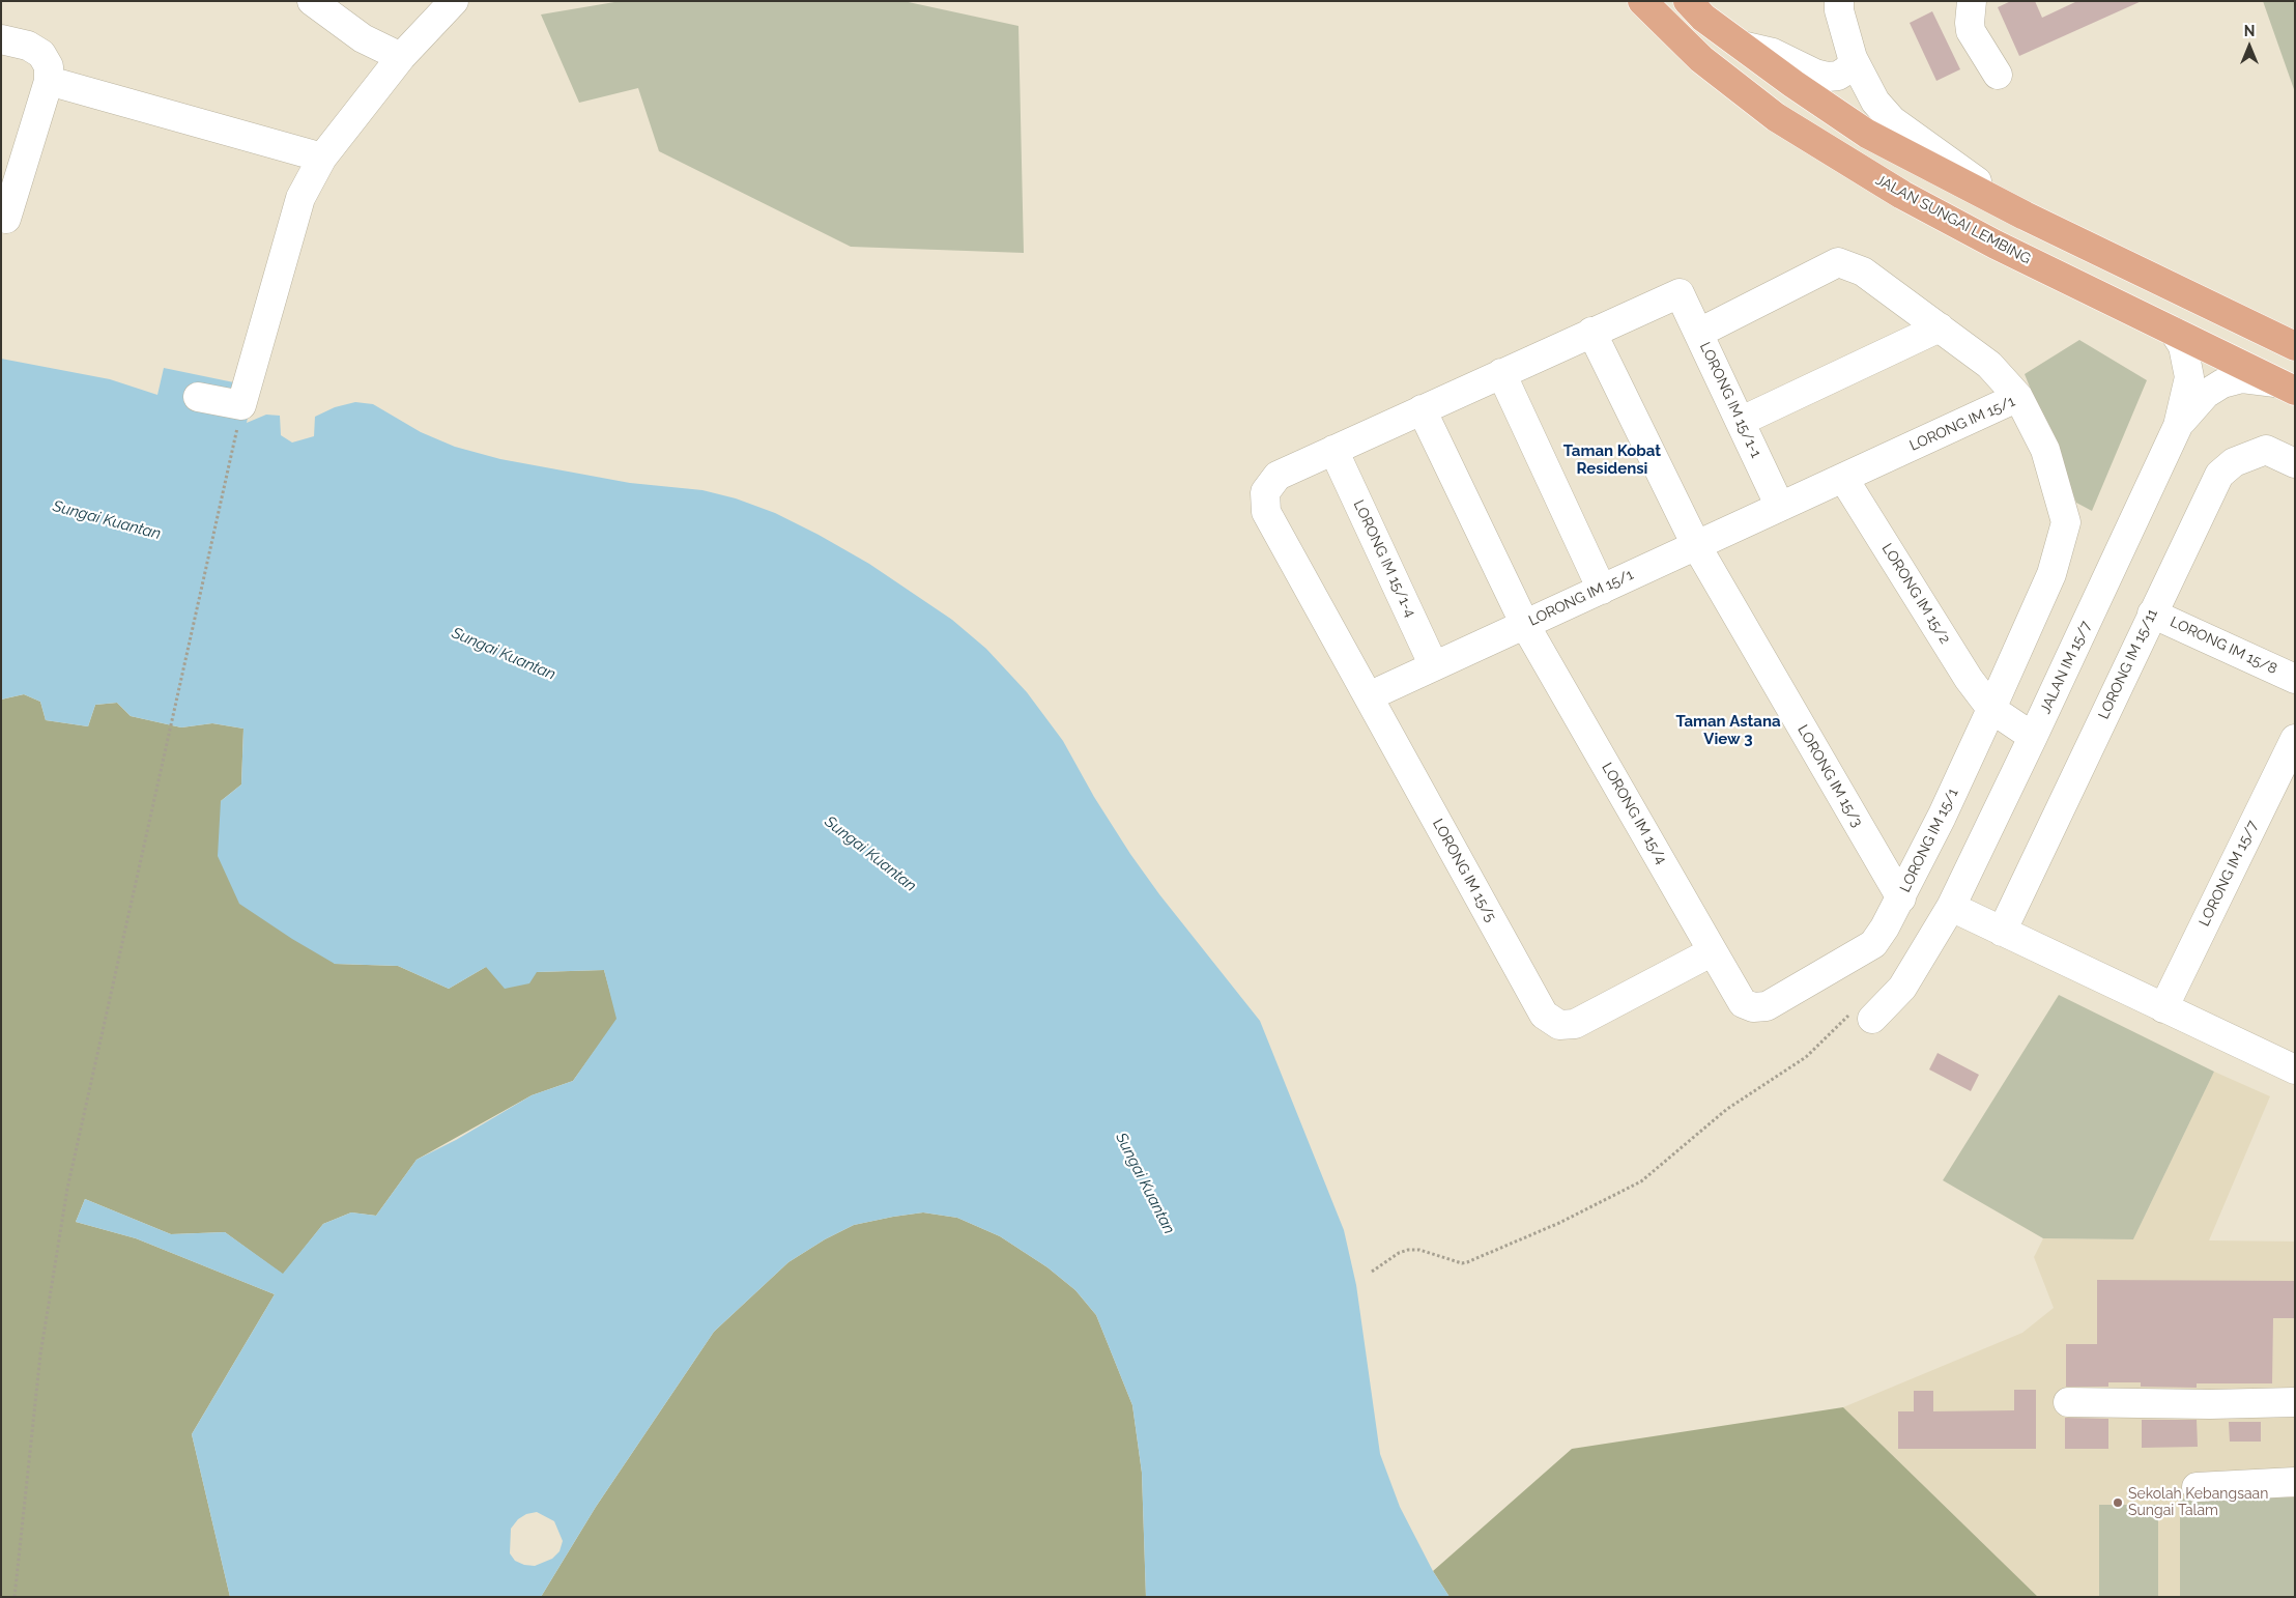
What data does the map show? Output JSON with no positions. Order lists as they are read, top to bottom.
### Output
{
  "streets": {
    "main road": ["JALAN SUNGAI LEMBING"],
    "street": [
      "LORONG IM 15/1-1",
      "LORONG IM 15/1",
      "LORONG IM 15/1-4",
      "LORONG IM 15/2",
      "LORONG IM 15/8",
      "LORONG IM 15/11",
      "JALAN IM 15/7",
      "LORONG IM 15/3",
      "LORONG IM 15/4",
      "LORONG IM 15/5",
      "LORONG IM 15/7"
    ]
  },
  "crossings": [
    ["LORONG IM 15/1-1", "LORONG IM 15/1"],
    ["LORONG IM 15/1-1", "LORONG IM 15/5"],
    ["LORONG IM 15/1", "LORONG IM 15/1-4"],
    ["LORONG IM 15/1", "LORONG IM 15/2"],
    ["LORONG IM 15/1", "LORONG IM 15/3"],
    ["LORONG IM 15/1", "LORONG IM 15/4"],
    ["LORONG IM 15/1", "LORONG IM 15/5"],
    ["LORONG IM 15/1-4", "LORONG IM 15/5"],
    ["LORONG IM 15/2", "JALAN IM 15/7"],
    ["LORONG IM 15/8", "LORONG IM 15/11"],
    ["LORONG IM 15/3", "LORONG IM 15/5"],
    ["LORONG IM 15/4", "LORONG IM 15/5"]
  ],
  "districts": ["Taman Kobat Residensi", "Taman Astana View 3"],
  "water": ["Sungai Kuantan"],
  "places": ["Sekolah Kebangsaan Sungai Talam"],
  "north": "top"
}
